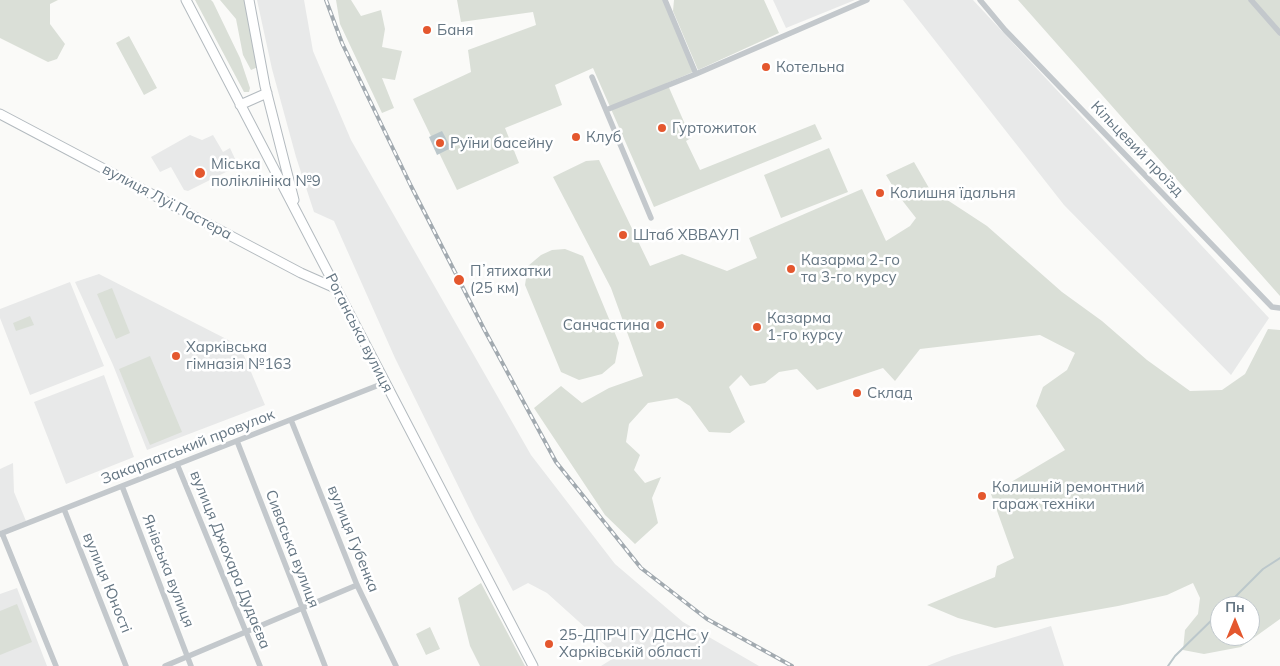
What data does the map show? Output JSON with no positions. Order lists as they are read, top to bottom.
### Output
{
  "streets": {
    "main road": ["вулиця Луї Пастера", "Роганська вулиця"],
    "street": [
      "Кільцевий проїзд",
      "Закарпатський провулок",
      "вулиця Губенка",
      "Сиваська вулиця",
      "вулиця Джохара Дудаєва",
      "Янівська вулиця",
      "вулиця Юності"
    ]
  },
  "crossings": [
    ["вулиця Луї Пастера", "Роганська вулиця"],
    ["Роганська вулиця", "Закарпатський провулок"],
    ["Закарпатський провулок", "вулиця Губенка"],
    ["Закарпатський провулок", "Сиваська вулиця"],
    ["Закарпатський провулок", "вулиця Джохара Дудаєва"],
    ["Закарпатський провулок", "Янівська вулиця"],
    ["Закарпатський провулок", "вулиця Юності"]
  ],
  "places": [
    "Баня",
    "Котельна",
    "Гуртожиток",
    "Клуб",
    "Руїни басейну",
    "Міська поліклініка №9",
    "Колишня їдальня",
    "Штаб ХВВАУЛ",
    "Казарма 2-го та 3-го курсу",
    "Пʼятихатки (25 км)",
    "Санчастина",
    "Казарма 1-го курсу",
    "Харківська гімназія №163",
    "Склад",
    "Колишній ремонтний гараж техніки",
    "25-ДПРЧ ГУ ДСНС у Харківській області"
  ],
  "north": "top"
}
